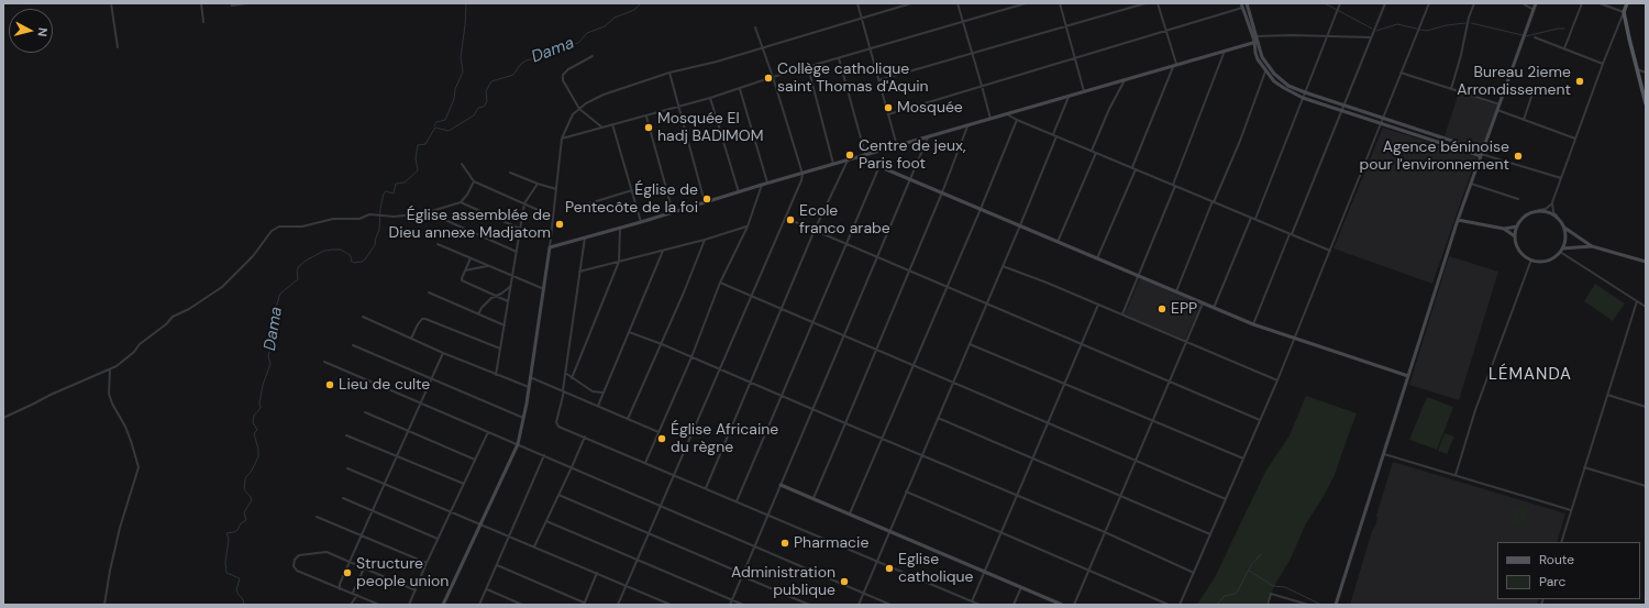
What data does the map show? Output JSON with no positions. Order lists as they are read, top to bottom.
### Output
{
  "districts": ["LÉMANDA"],
  "water": ["Dama"],
  "places": [
    "Collège catholique saint Thomas d'Aquin",
    "Bureau 2ieme Arrondissement",
    "Mosquée",
    "Mosquée El hadj BADIMOM",
    "Centre de jeux, Paris foot",
    "Agence béninoise pour l'environnement",
    "Église de Pentecôte de la foi",
    "Ecole franco arabe",
    "Église assemblée de Dieu annexe Madjatom",
    "EPP",
    "Lieu de culte",
    "Église Africaine du règne",
    "Pharmacie",
    "Eglise catholique",
    "Structure people union",
    "Administration publique"
  ],
  "legend": ["Route", "Parc"],
  "north": "right"
}
